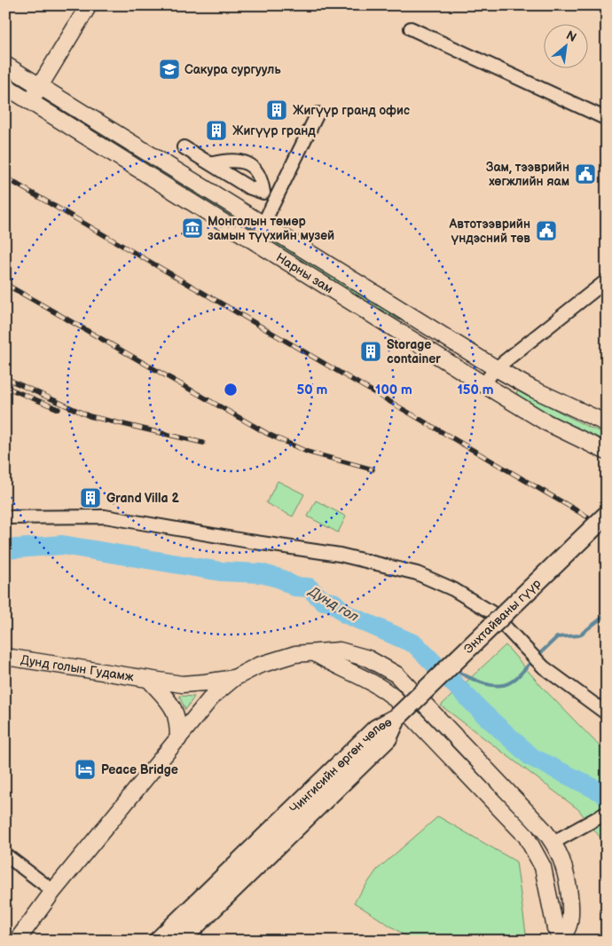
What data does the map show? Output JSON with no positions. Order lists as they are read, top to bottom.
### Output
{
  "streets": {
    "highway": ["Энхтайваны гүүр", "Чингисийн өргөн чөлөө"],
    "main road": ["Нарны зам", "Дунд голын Гудамж"]
  },
  "crossings": [
    ["Энхтайваны гүүр", "Чингисийн өргөн чөлөө"]
  ],
  "water": ["Дунд гол"],
  "places": {
    "school or university": ["Сакура сургууль"],
    "building": [
      "Жигүүр гранд офис",
      "Жигүүр гранд",
      "Storage container",
      "Grand Villa 2"
    ],
    "public building": ["Зам, тээврийн хөгжлийн яам", "Автотээврийн үндэсний төв"],
    "museum": ["Монголын төмөр замын түүхийн музей"],
    "hotel": ["Peace Bridge"]
  },
  "north": "top right",
  "rings": ["50 m", "100 m", "150 m"]
}
